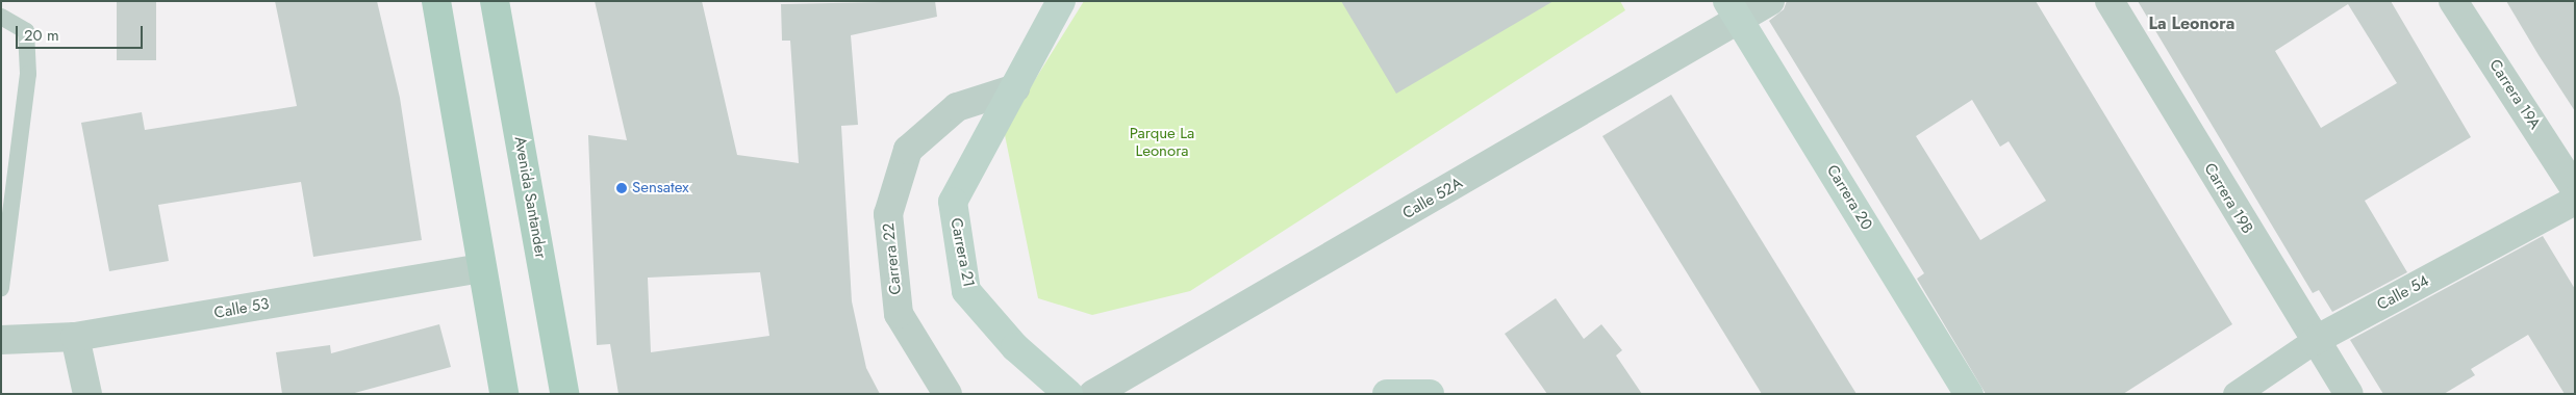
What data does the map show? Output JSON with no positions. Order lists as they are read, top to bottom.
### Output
{
  "streets": {
    "main road": ["Avenida Santander", "Carrera 20", "Carrera 21"],
    "street": [
      "Carrera 19A",
      "Calle 52A",
      "Carrera 19B",
      "Carrera 22",
      "Calle 54",
      "Calle 53"
    ]
  },
  "crossings": [
    ["Carrera 20", "Calle 52A"],
    ["Carrera 19B", "Calle 54"],
    ["Carrera 21", "Carrera 22"]
  ],
  "districts": ["La Leonora"],
  "parks": ["Parque La Leonora"],
  "places": ["Sensatex"],
  "scale_bar": "20 m"
}
